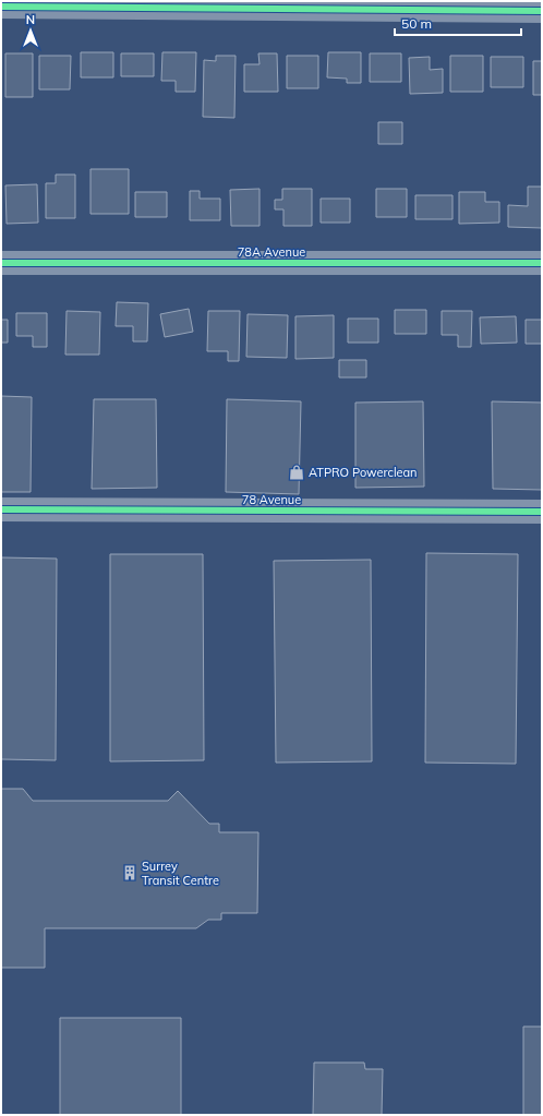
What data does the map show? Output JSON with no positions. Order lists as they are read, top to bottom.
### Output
{
  "streets": {
    "street": ["78A Avenue", "78 Avenue"]
  },
  "places": {
    "shop": ["ATPRO Powerclean"],
    "building": ["Surrey Transit Centre"]
  },
  "scale_bar": "50 m",
  "north": "top"
}
